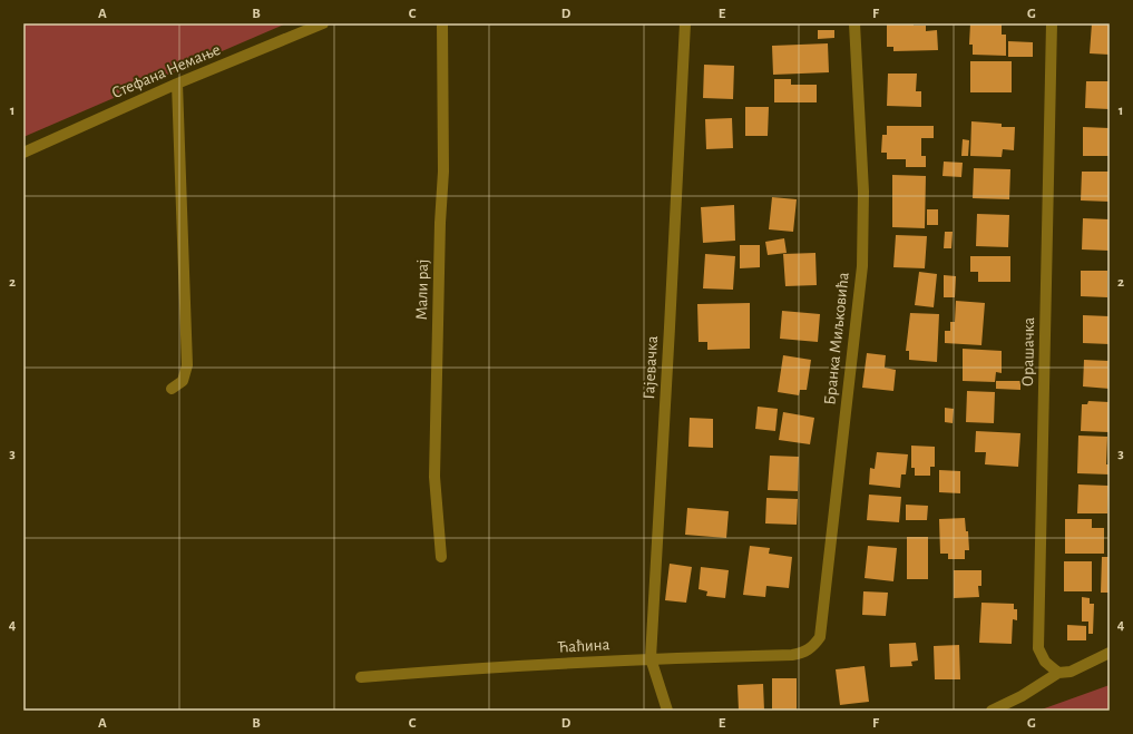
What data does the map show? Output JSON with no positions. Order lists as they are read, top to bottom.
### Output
{
  "streets": {
    "street": [
      "Стефана Немање",
      "Мали рај",
      "Бранка Миљковића",
      "Орашачка",
      "Гајевачка",
      "Ћаћина"
    ]
  },
  "crossings": [
    ["Бранка Миљковића", "Ћаћина"],
    ["Гајевачка", "Ћаћина"]
  ],
  "grid": {
    "columns": [
      "A",
      "B",
      "C",
      "D",
      "E",
      "F",
      "G"
    ],
    "rows": [
      "1",
      "2",
      "3",
      "4"
    ]
  }
}
